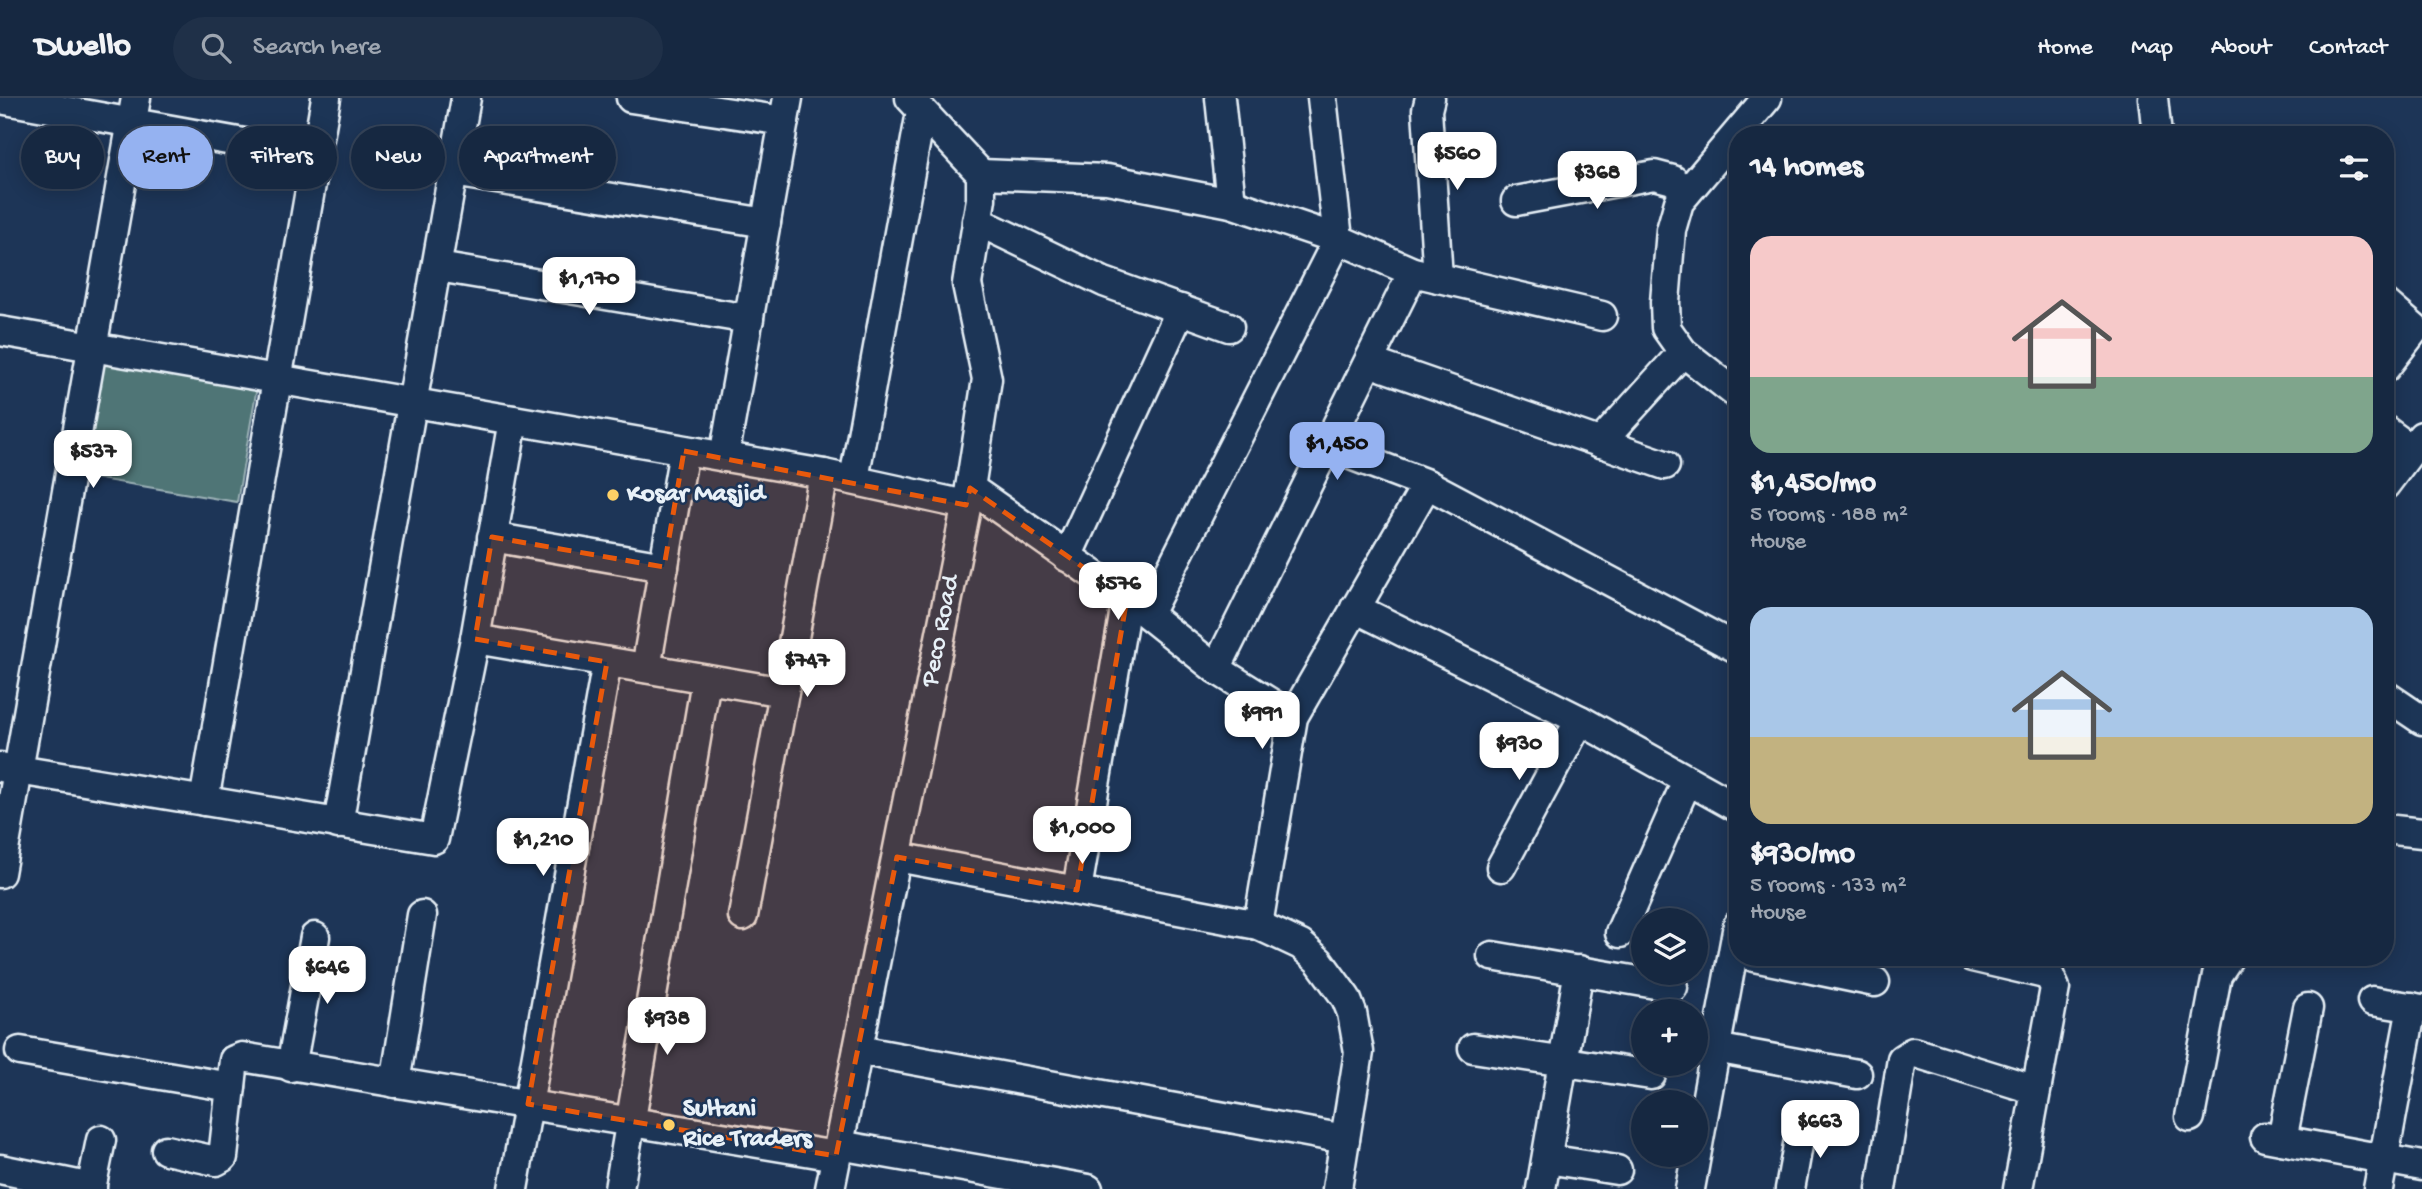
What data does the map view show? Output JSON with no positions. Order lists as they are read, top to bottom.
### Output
{
  "streets": {
    "street": ["Peco Road"]
  },
  "places": ["Kosar Masjid", "Sultani Rice Traders"],
  "page": {
    "header": "Dwello",
    "search": "Search here",
    "nav": [
      "Home",
      "Map",
      "About",
      "Contact"
    ],
    "chip": [
      "Buy",
      "Rent",
      "Filters",
      "New",
      "Apartment"
    ],
    "heading": "14 homes",
    "price": [
      "$560",
      "$368",
      "$1,170",
      "$1,450",
      "$537",
      "$576",
      "$747",
      "$991",
      "$930",
      "$1,000",
      "$1,210",
      "$646",
      "$938",
      "$663"
    ],
    "list": [
      {
        "name": "$1,450/mo",
        "note": "5 rooms · 188 m² · House"
      },
      {
        "name": "$930/mo",
        "note": "5 rooms · 133 m² · House"
      }
    ],
    "map_buttons": ["+", "−"]
  }
}
